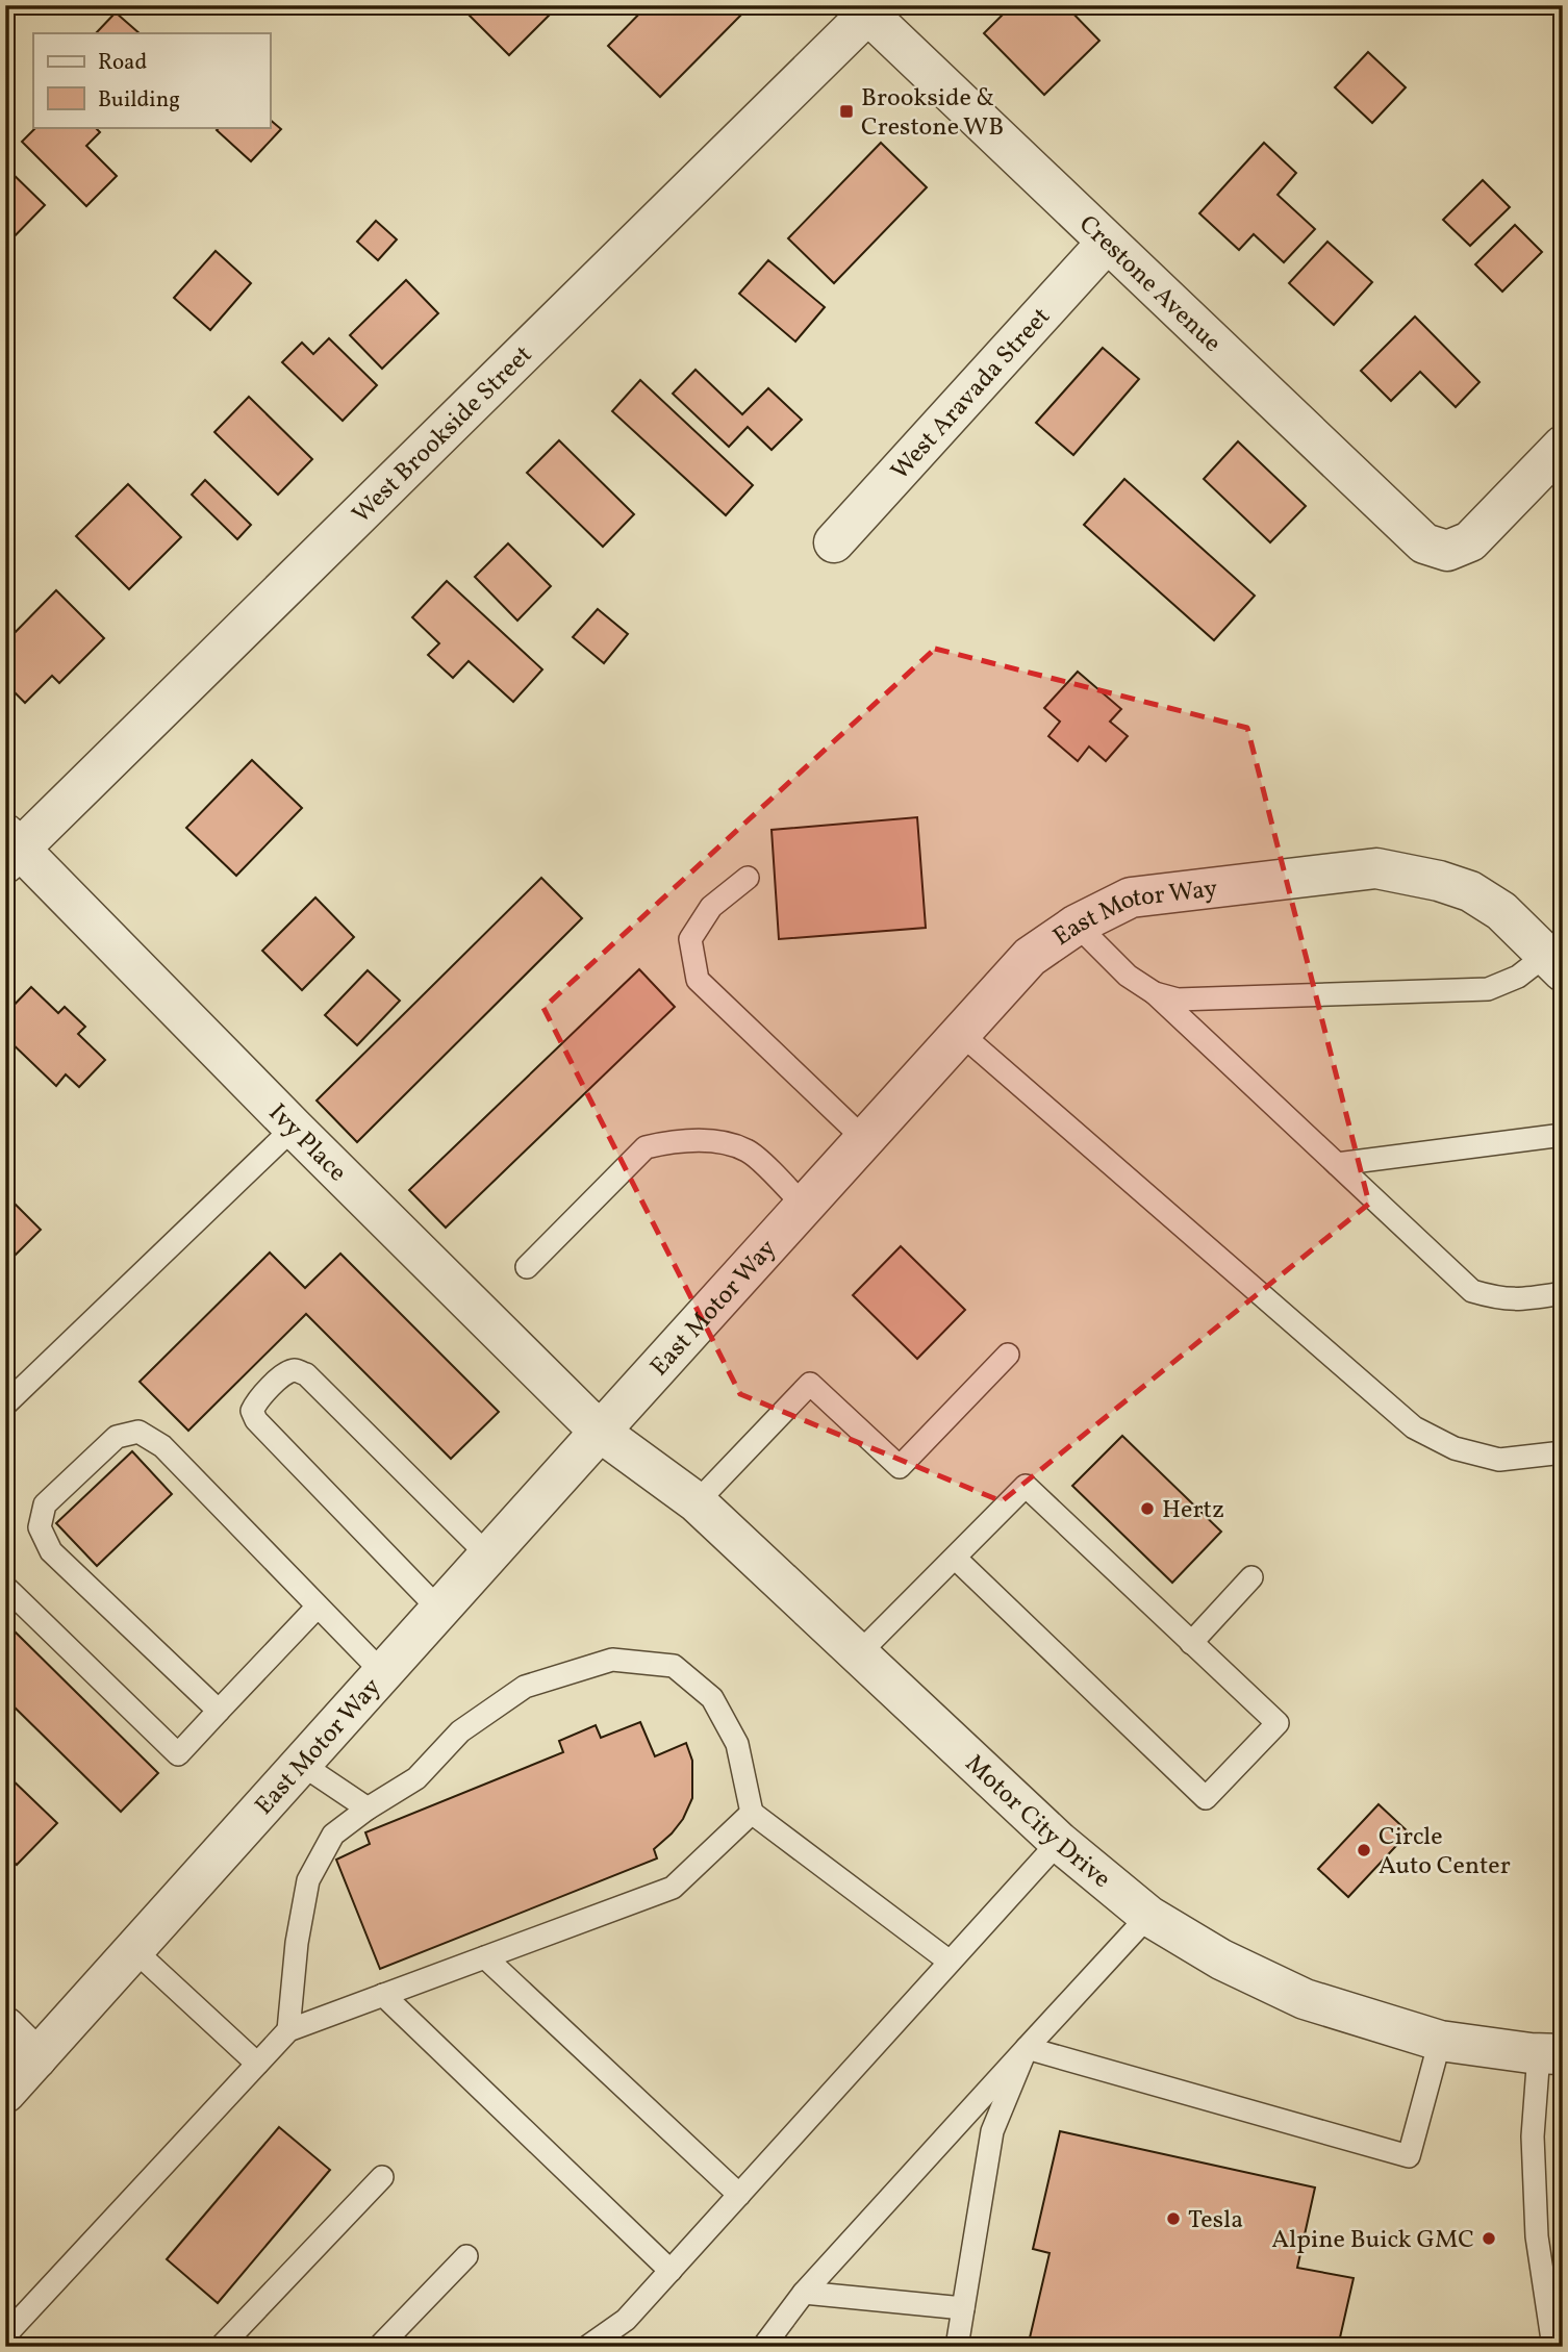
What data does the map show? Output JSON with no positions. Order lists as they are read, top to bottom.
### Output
{
  "streets": {
    "street": [
      "Crestone Avenue",
      "West Aravada Street",
      "West Brookside Street",
      "East Motor Way",
      "Ivy Place",
      "Motor City Drive"
    ]
  },
  "crossings": [
    ["Crestone Avenue", "West Aravada Street"],
    ["Crestone Avenue", "West Brookside Street"],
    ["West Brookside Street", "Ivy Place"],
    ["East Motor Way", "Ivy Place"],
    ["East Motor Way", "Motor City Drive"],
    ["Ivy Place", "Motor City Drive"]
  ],
  "places": {
    "transit": ["Brookside & Crestone WB"],
    "other": [
      "Hertz",
      "Circle Auto Center",
      "Tesla",
      "Alpine Buick GMC"
    ]
  },
  "legend": ["Road", "Building"]
}
